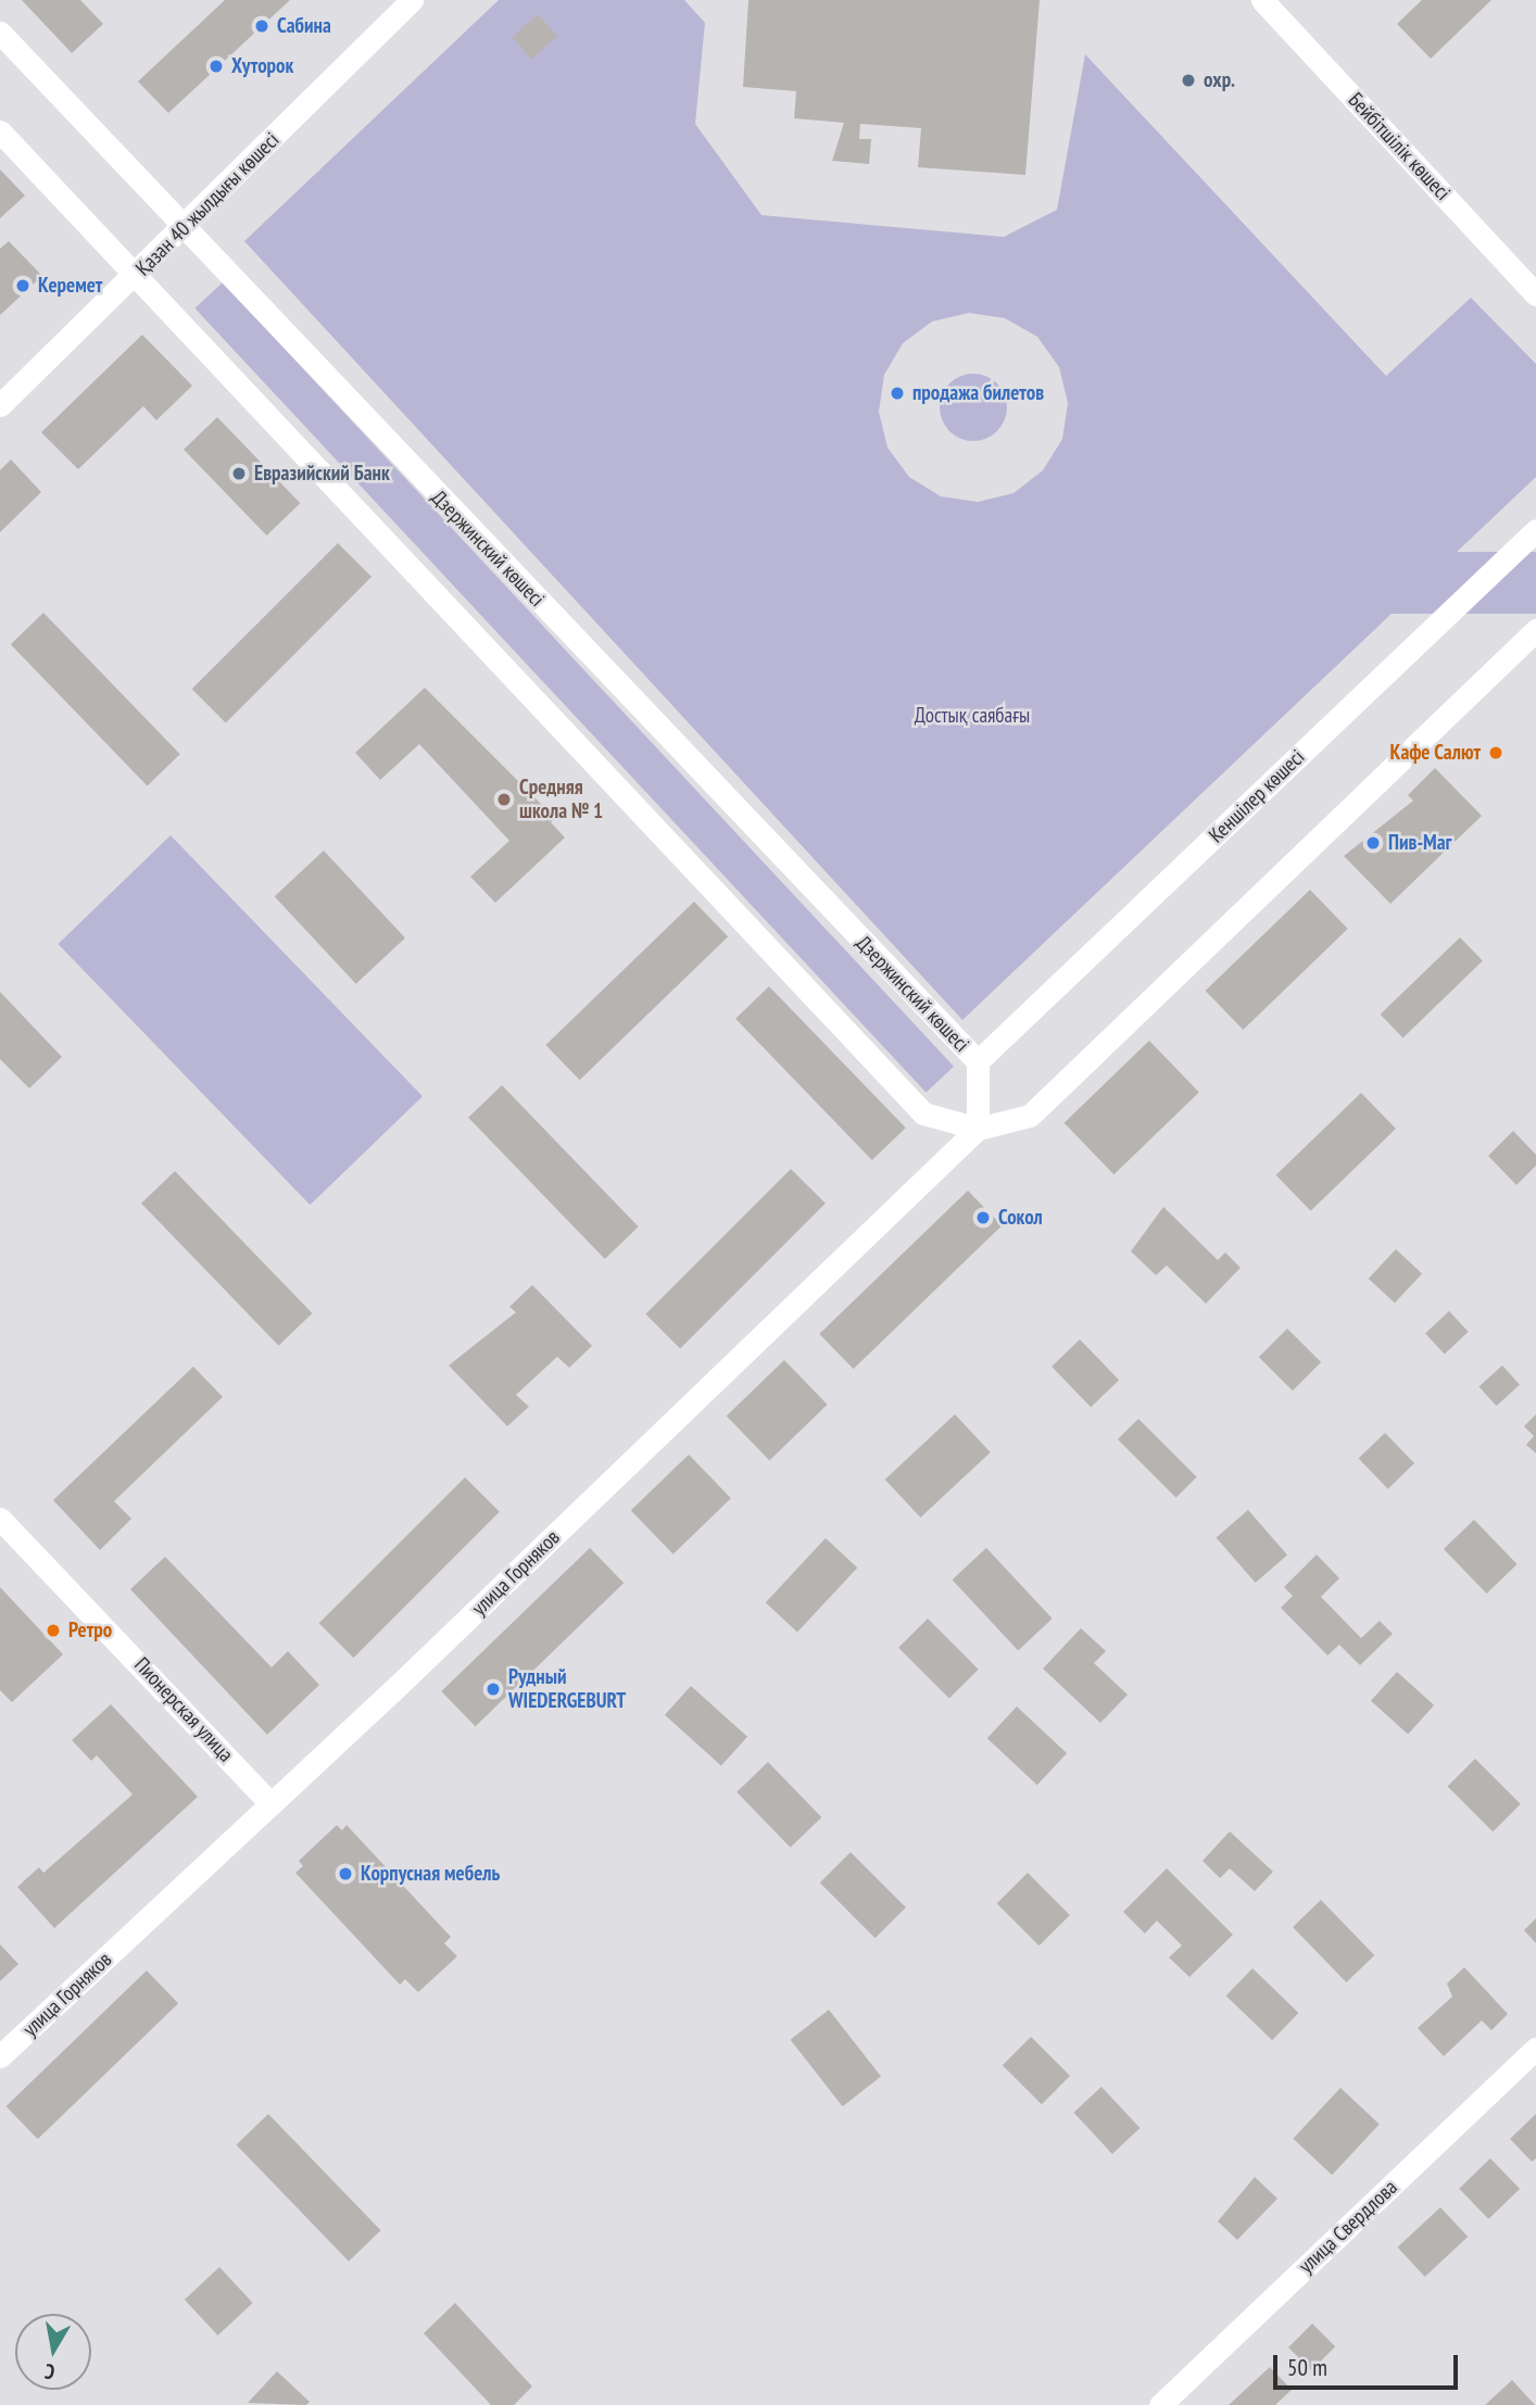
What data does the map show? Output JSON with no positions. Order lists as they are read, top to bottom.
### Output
{
  "streets": {
    "street": [
      "Бейбітшілік көшесі",
      "Қазан 40 жылдығы көшесі",
      "Дзержинский көшесі",
      "Кеншілер көшесі",
      "улица Горняков",
      "Пионерская улица",
      "улица Свердлова"
    ]
  },
  "crossings": [
    ["Қазан 40 жылдығы көшесі", "Дзержинский көшесі"],
    ["Дзержинский көшесі", "Кеншілер көшесі"],
    ["улица Горняков", "Пионерская улица"]
  ],
  "parks": ["Достық саябағы"],
  "places": [
    "Сабина",
    "Хуторок",
    "охр.",
    "Керемет",
    "продажа билетов",
    "Евразийский Банк",
    "Кафе Салют",
    "Средняя школа № 1",
    "Пив-Маг",
    "Сокол",
    "Ретро",
    "Рудный WIEDERGEBURT",
    "Корпусная мебель"
  ],
  "scale_bar": "50 m",
  "north": "bottom"
}
